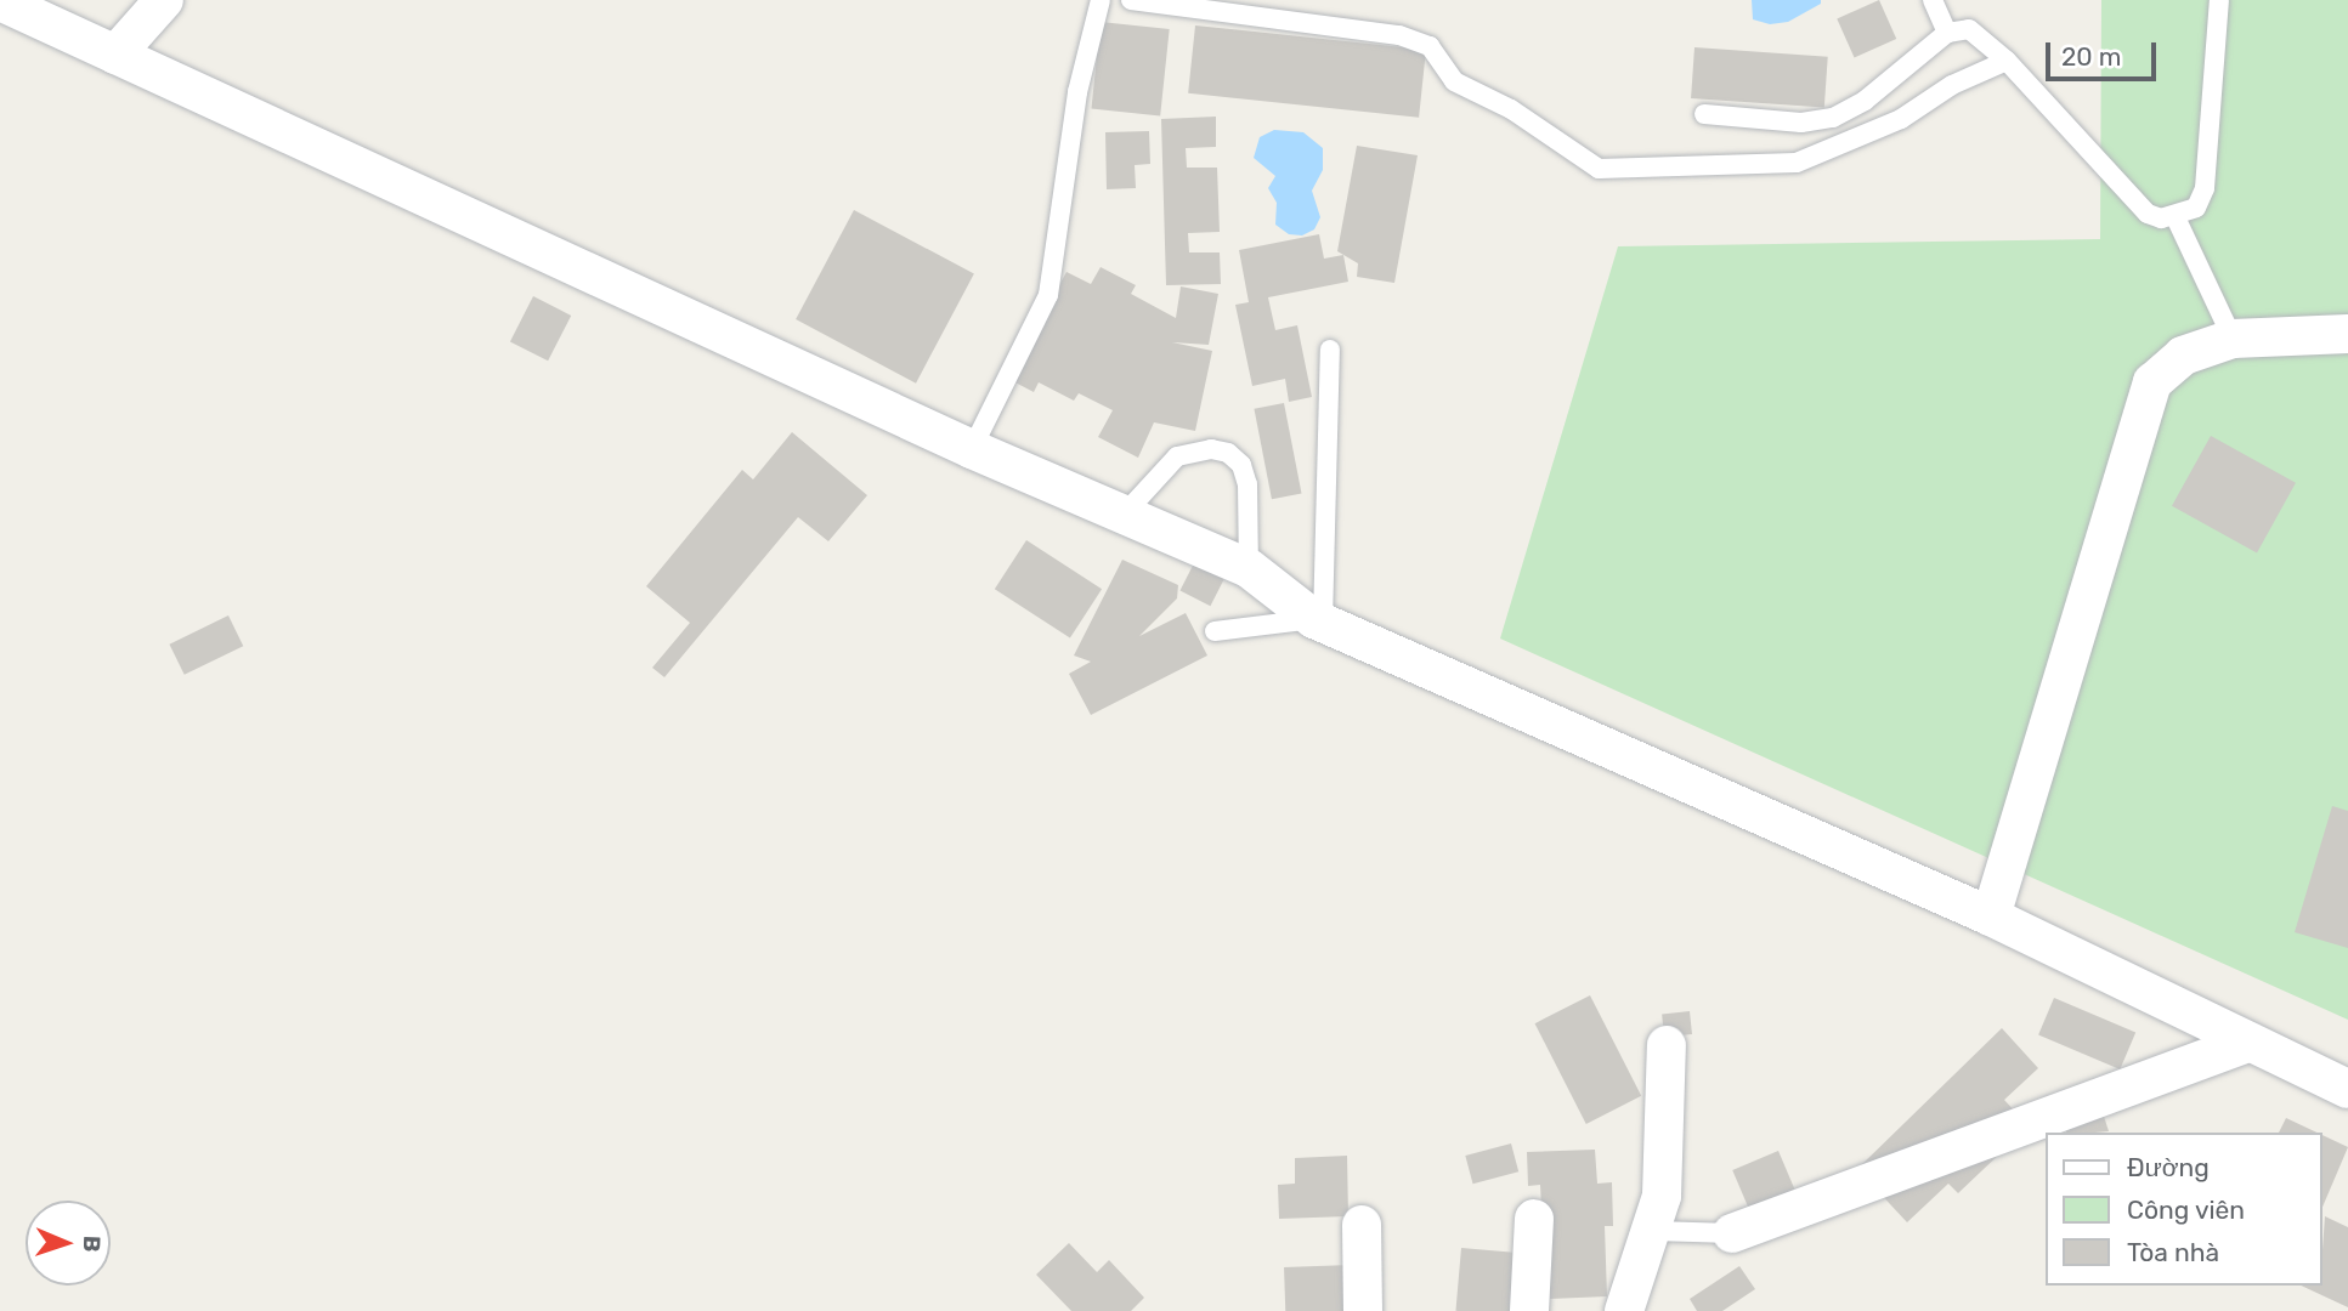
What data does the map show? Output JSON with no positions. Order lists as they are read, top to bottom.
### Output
{
  "legend": ["Đường", "Công viên", "Tòa nhà"],
  "scale_bar": "20 m",
  "north": "right"
}
